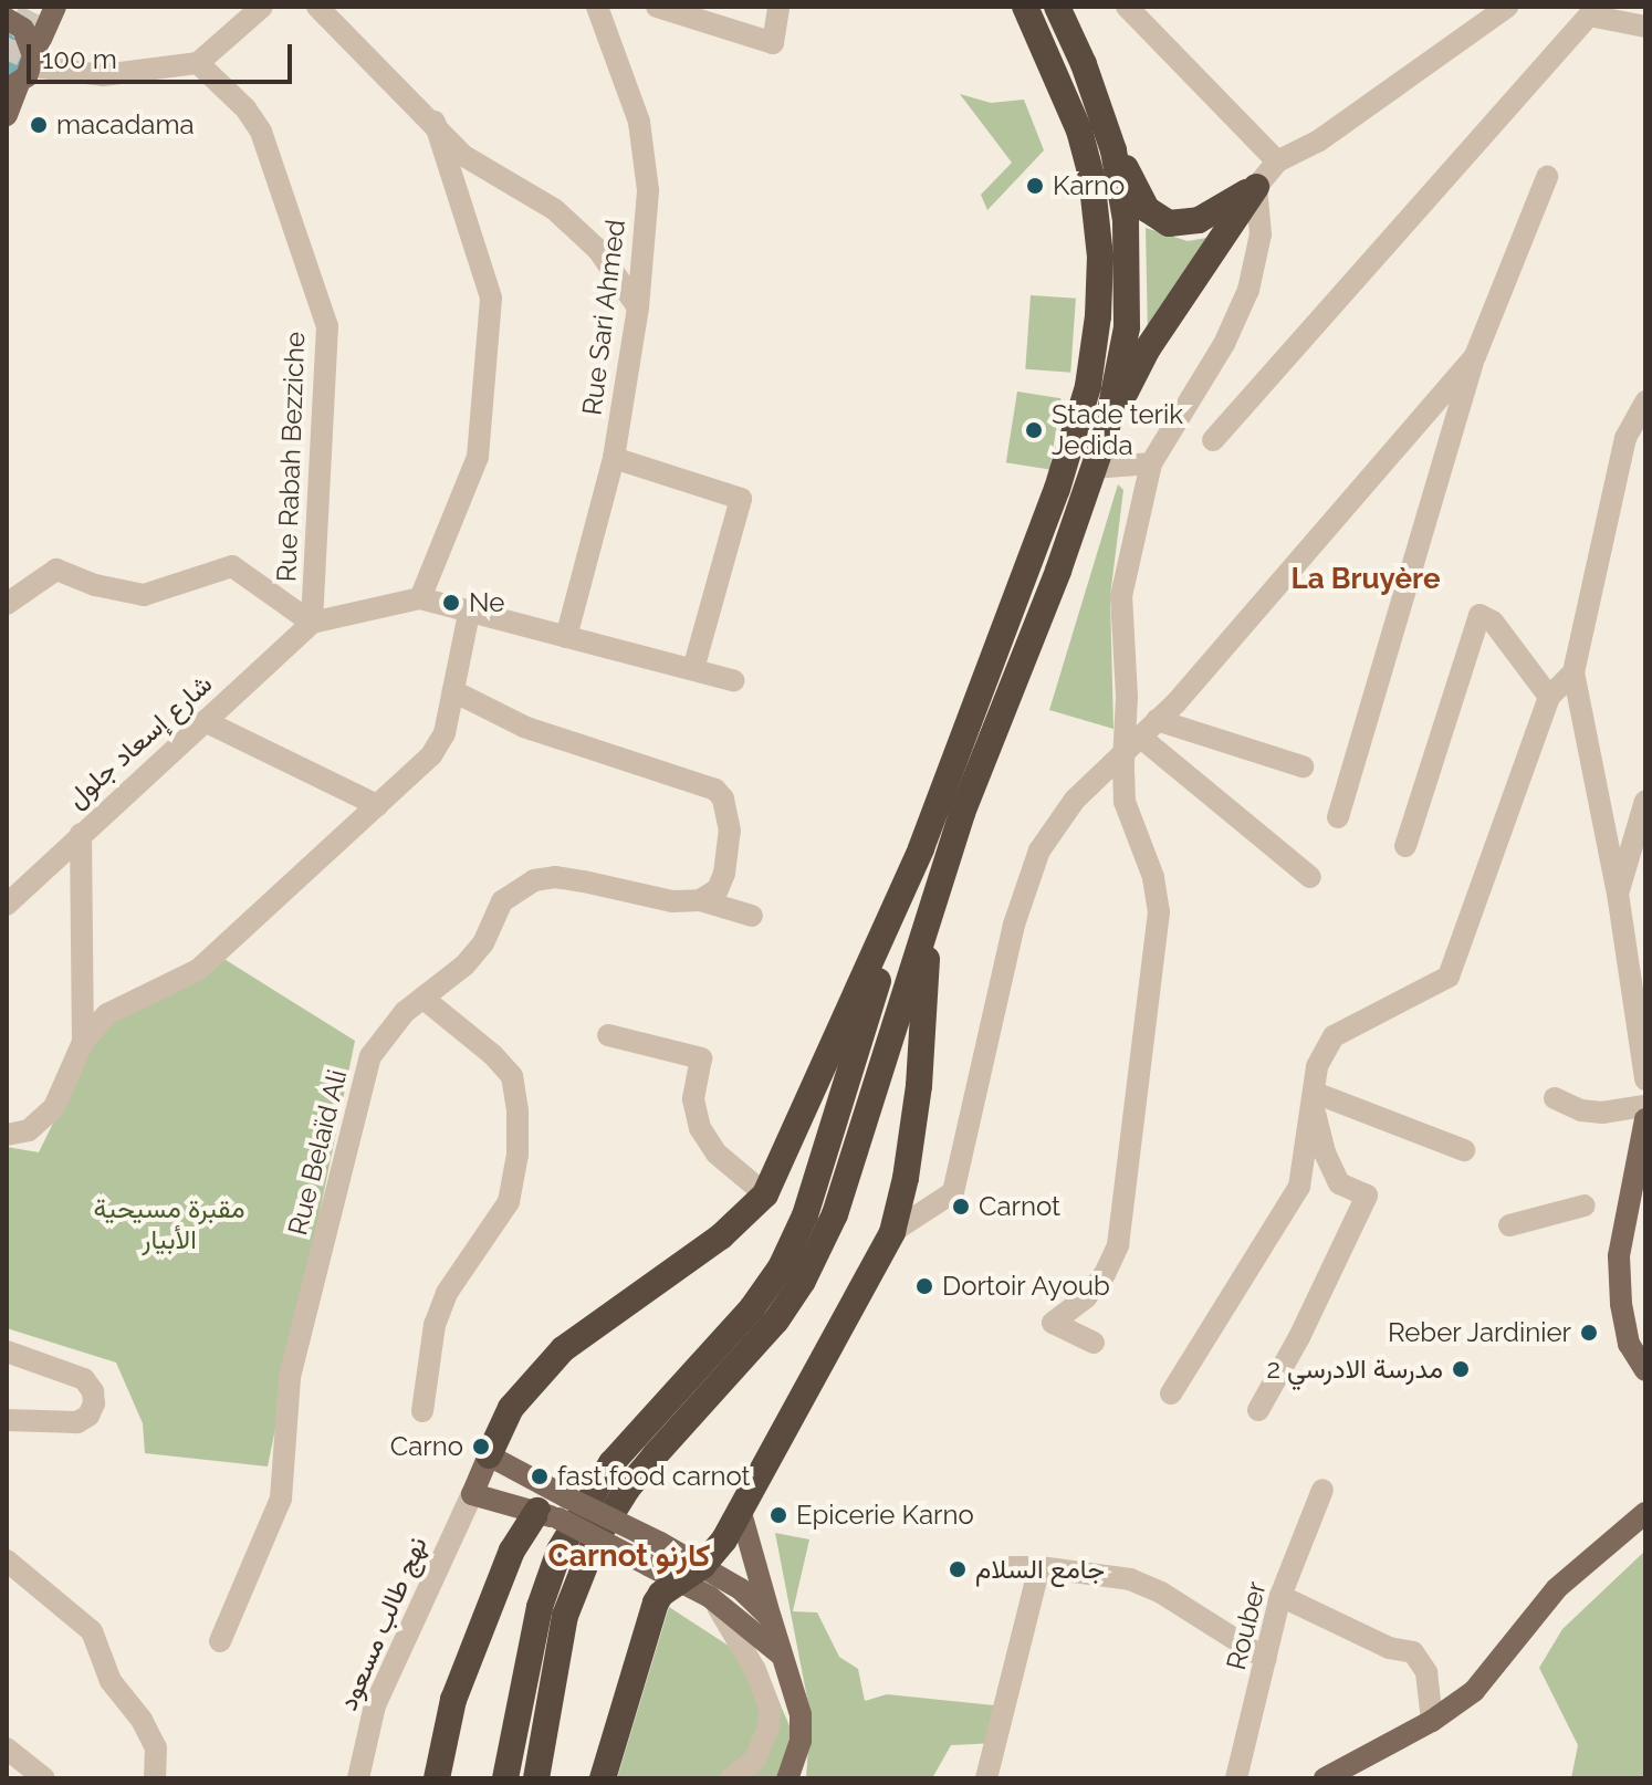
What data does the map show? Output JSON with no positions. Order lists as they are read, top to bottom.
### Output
{
  "streets": {
    "street": [
      "Rue Sari Ahmed",
      "Rue Rabah Bezziche",
      "شارع إسعاد جلول",
      "Rue Belaïd Ali",
      "نهج طالب مسعود",
      "Rouber"
    ]
  },
  "crossings": [
    ["Rue Rabah Bezziche", "شارع إسعاد جلول"]
  ],
  "districts": ["La Bruyère", "Carnot كارنو"],
  "parks": ["مقبرة مسيحية الأبيار"],
  "places": [
    "macadama",
    "Karno",
    "Stade terik Jedida",
    "Ne",
    "Carnot",
    "Dortoir Ayoub",
    "Reber Jardinier",
    "مدرسة الادرسي 2",
    "Carno",
    "fast food carnot",
    "Epicerie Karno",
    "جامع السلام"
  ],
  "scale_bar": "100 m"
}
